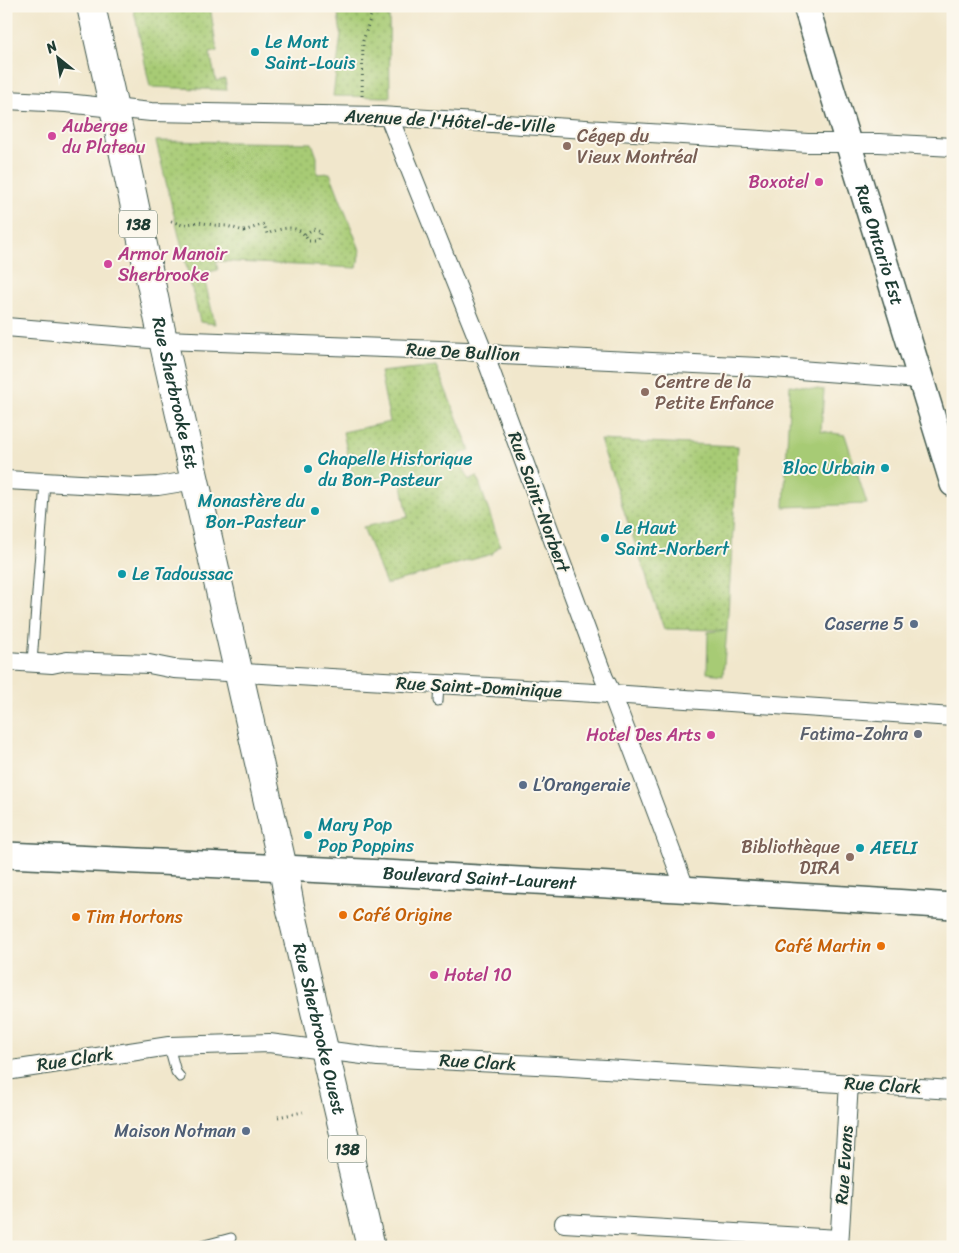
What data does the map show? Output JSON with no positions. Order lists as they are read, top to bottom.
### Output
{
  "streets": {
    "main road": [
      "138",
      "Rue Ontario Est",
      "Rue Sherbrooke Est",
      "Boulevard Saint-Laurent",
      "Rue Sherbrooke Ouest"
    ],
    "street": [
      "Avenue de l'Hôtel-de-Ville",
      "Rue De Bullion",
      "Rue Saint-Norbert",
      "Rue Saint-Dominique",
      "Rue Clark",
      "Rue Evans"
    ]
  },
  "crossings": [
    ["Avenue de l'Hôtel-de-Ville", "Rue Ontario Est"],
    ["Avenue de l'Hôtel-de-Ville", "Rue Sherbrooke Est"],
    ["Avenue de l'Hôtel-de-Ville", "Rue Saint-Norbert"],
    ["Rue Ontario Est", "Rue De Bullion"],
    ["Rue De Bullion", "Rue Sherbrooke Est"],
    ["Rue De Bullion", "Rue Saint-Norbert"],
    ["Rue Sherbrooke Est", "Rue Saint-Dominique"],
    ["Rue Sherbrooke Est", "Boulevard Saint-Laurent"],
    ["Rue Sherbrooke Est", "Rue Sherbrooke Ouest"],
    ["Rue Saint-Norbert", "Rue Saint-Dominique"],
    ["Rue Saint-Norbert", "Boulevard Saint-Laurent"],
    ["Boulevard Saint-Laurent", "Rue Sherbrooke Ouest"],
    ["Rue Sherbrooke Ouest", "Rue Clark"],
    ["Rue Clark", "Rue Evans"]
  ],
  "places": [
    "Le Mont Saint-Louis",
    "Auberge du Plateau",
    "Cégep du Vieux Montréal",
    "Boxotel",
    "Armor Manoir Sherbrooke",
    "Centre de la Petite Enfance",
    "Bloc Urbain",
    "Chapelle Historique du Bon-Pasteur",
    "Monastère du Bon-Pasteur",
    "Le Haut Saint-Norbert",
    "Le Tadoussac",
    "Caserne 5",
    "Fatima-Zohra",
    "Hotel Des Arts",
    "L’Orangeraie",
    "Mary Pop Pop Poppins",
    "AEELI",
    "Bibliothèque DIRA",
    "Café Origine",
    "Tim Hortons",
    "Café Martin",
    "Hotel 10",
    "Maison Notman"
  ],
  "north": "top left"
}
